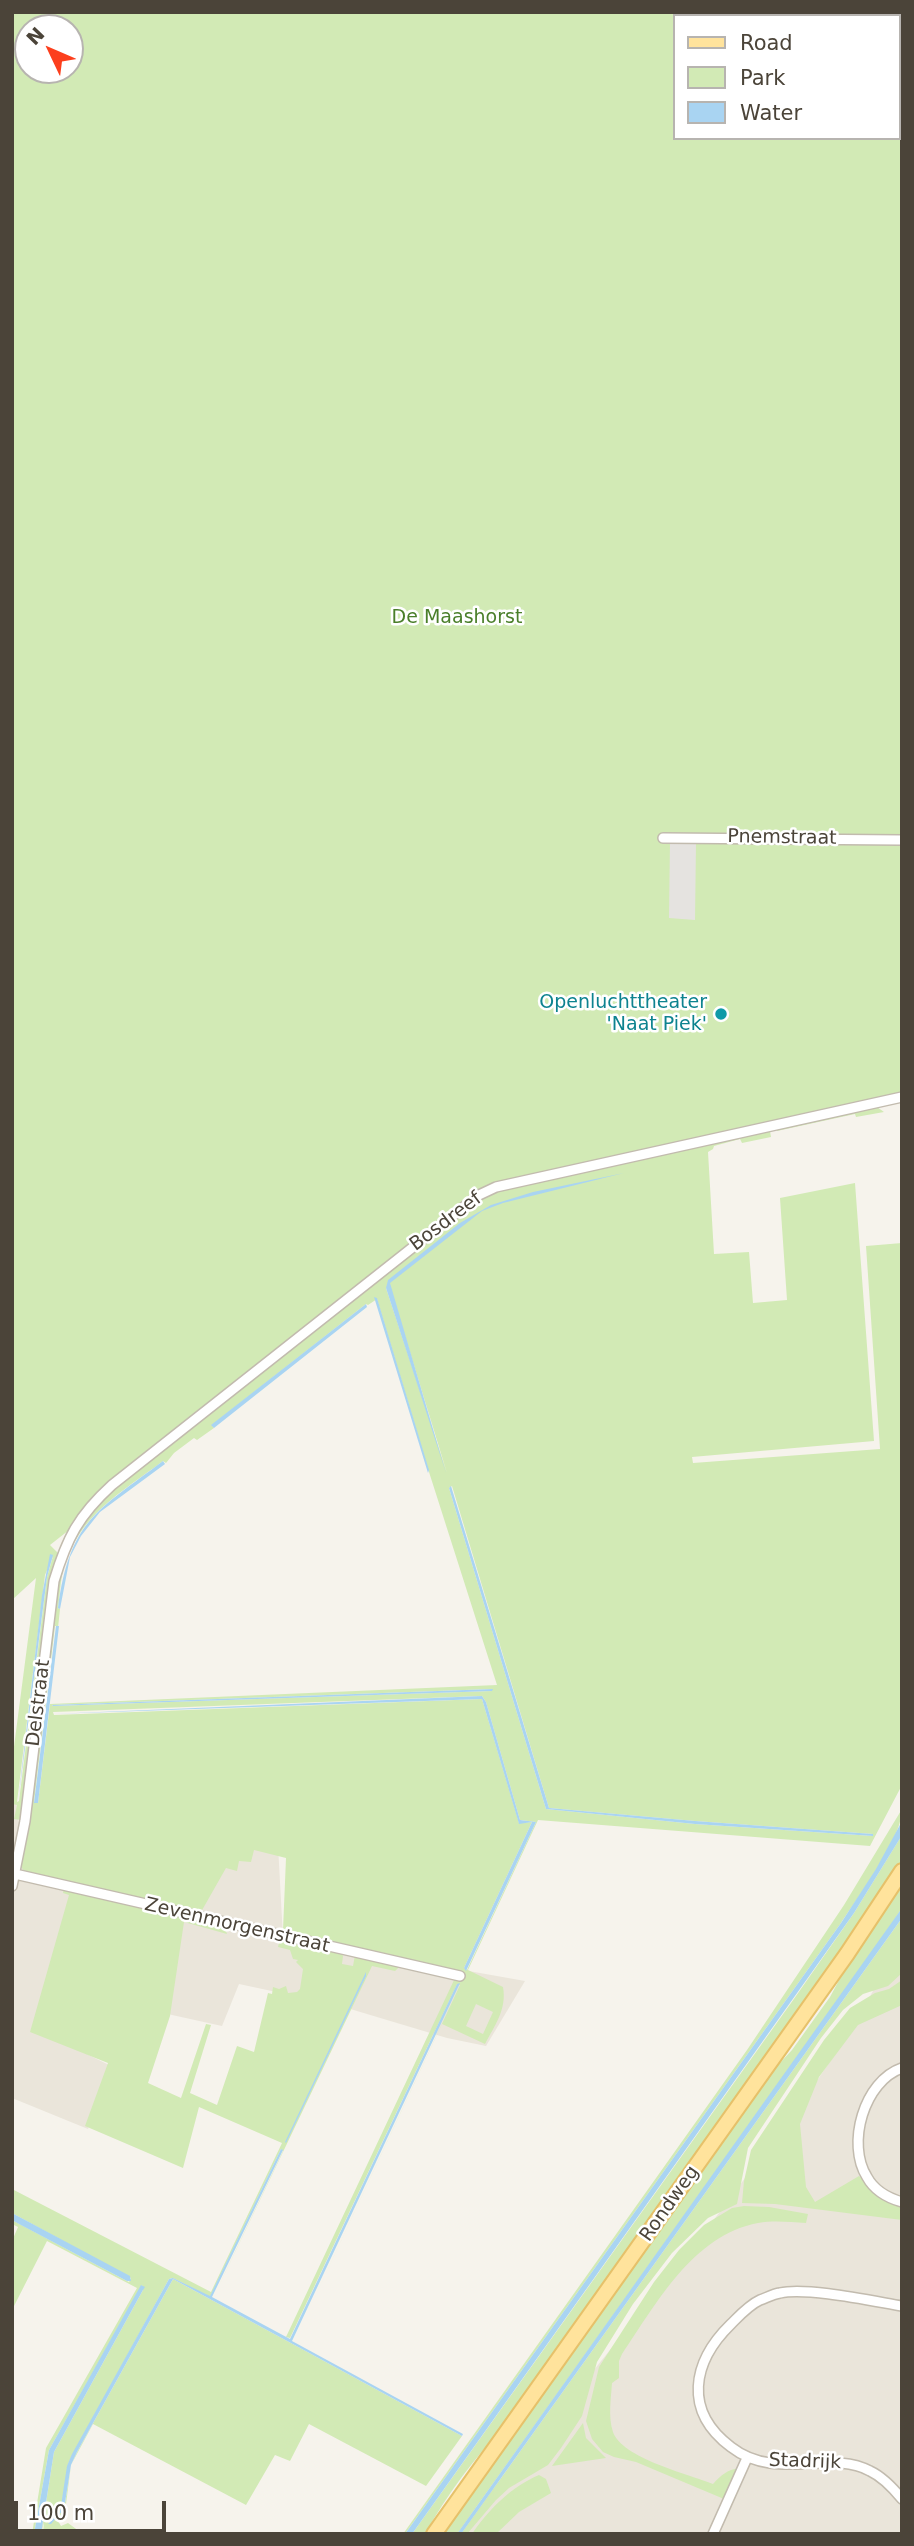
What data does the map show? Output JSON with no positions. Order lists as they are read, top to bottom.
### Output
{
  "streets": {
    "main road": ["Rondweg"],
    "street": [
      "Pnemstraat",
      "Bosdreef",
      "Delstraat",
      "Zevenmorgenstraat",
      "Stadrijk"
    ]
  },
  "crossings": [
    ["Bosdreef", "Delstraat"],
    ["Delstraat", "Zevenmorgenstraat"]
  ],
  "parks": ["De Maashorst"],
  "places": ["Openluchttheater 'Naat Piek'"],
  "legend": ["Road", "Park", "Water"],
  "scale_bar": "100 m",
  "north": "top left"
}
